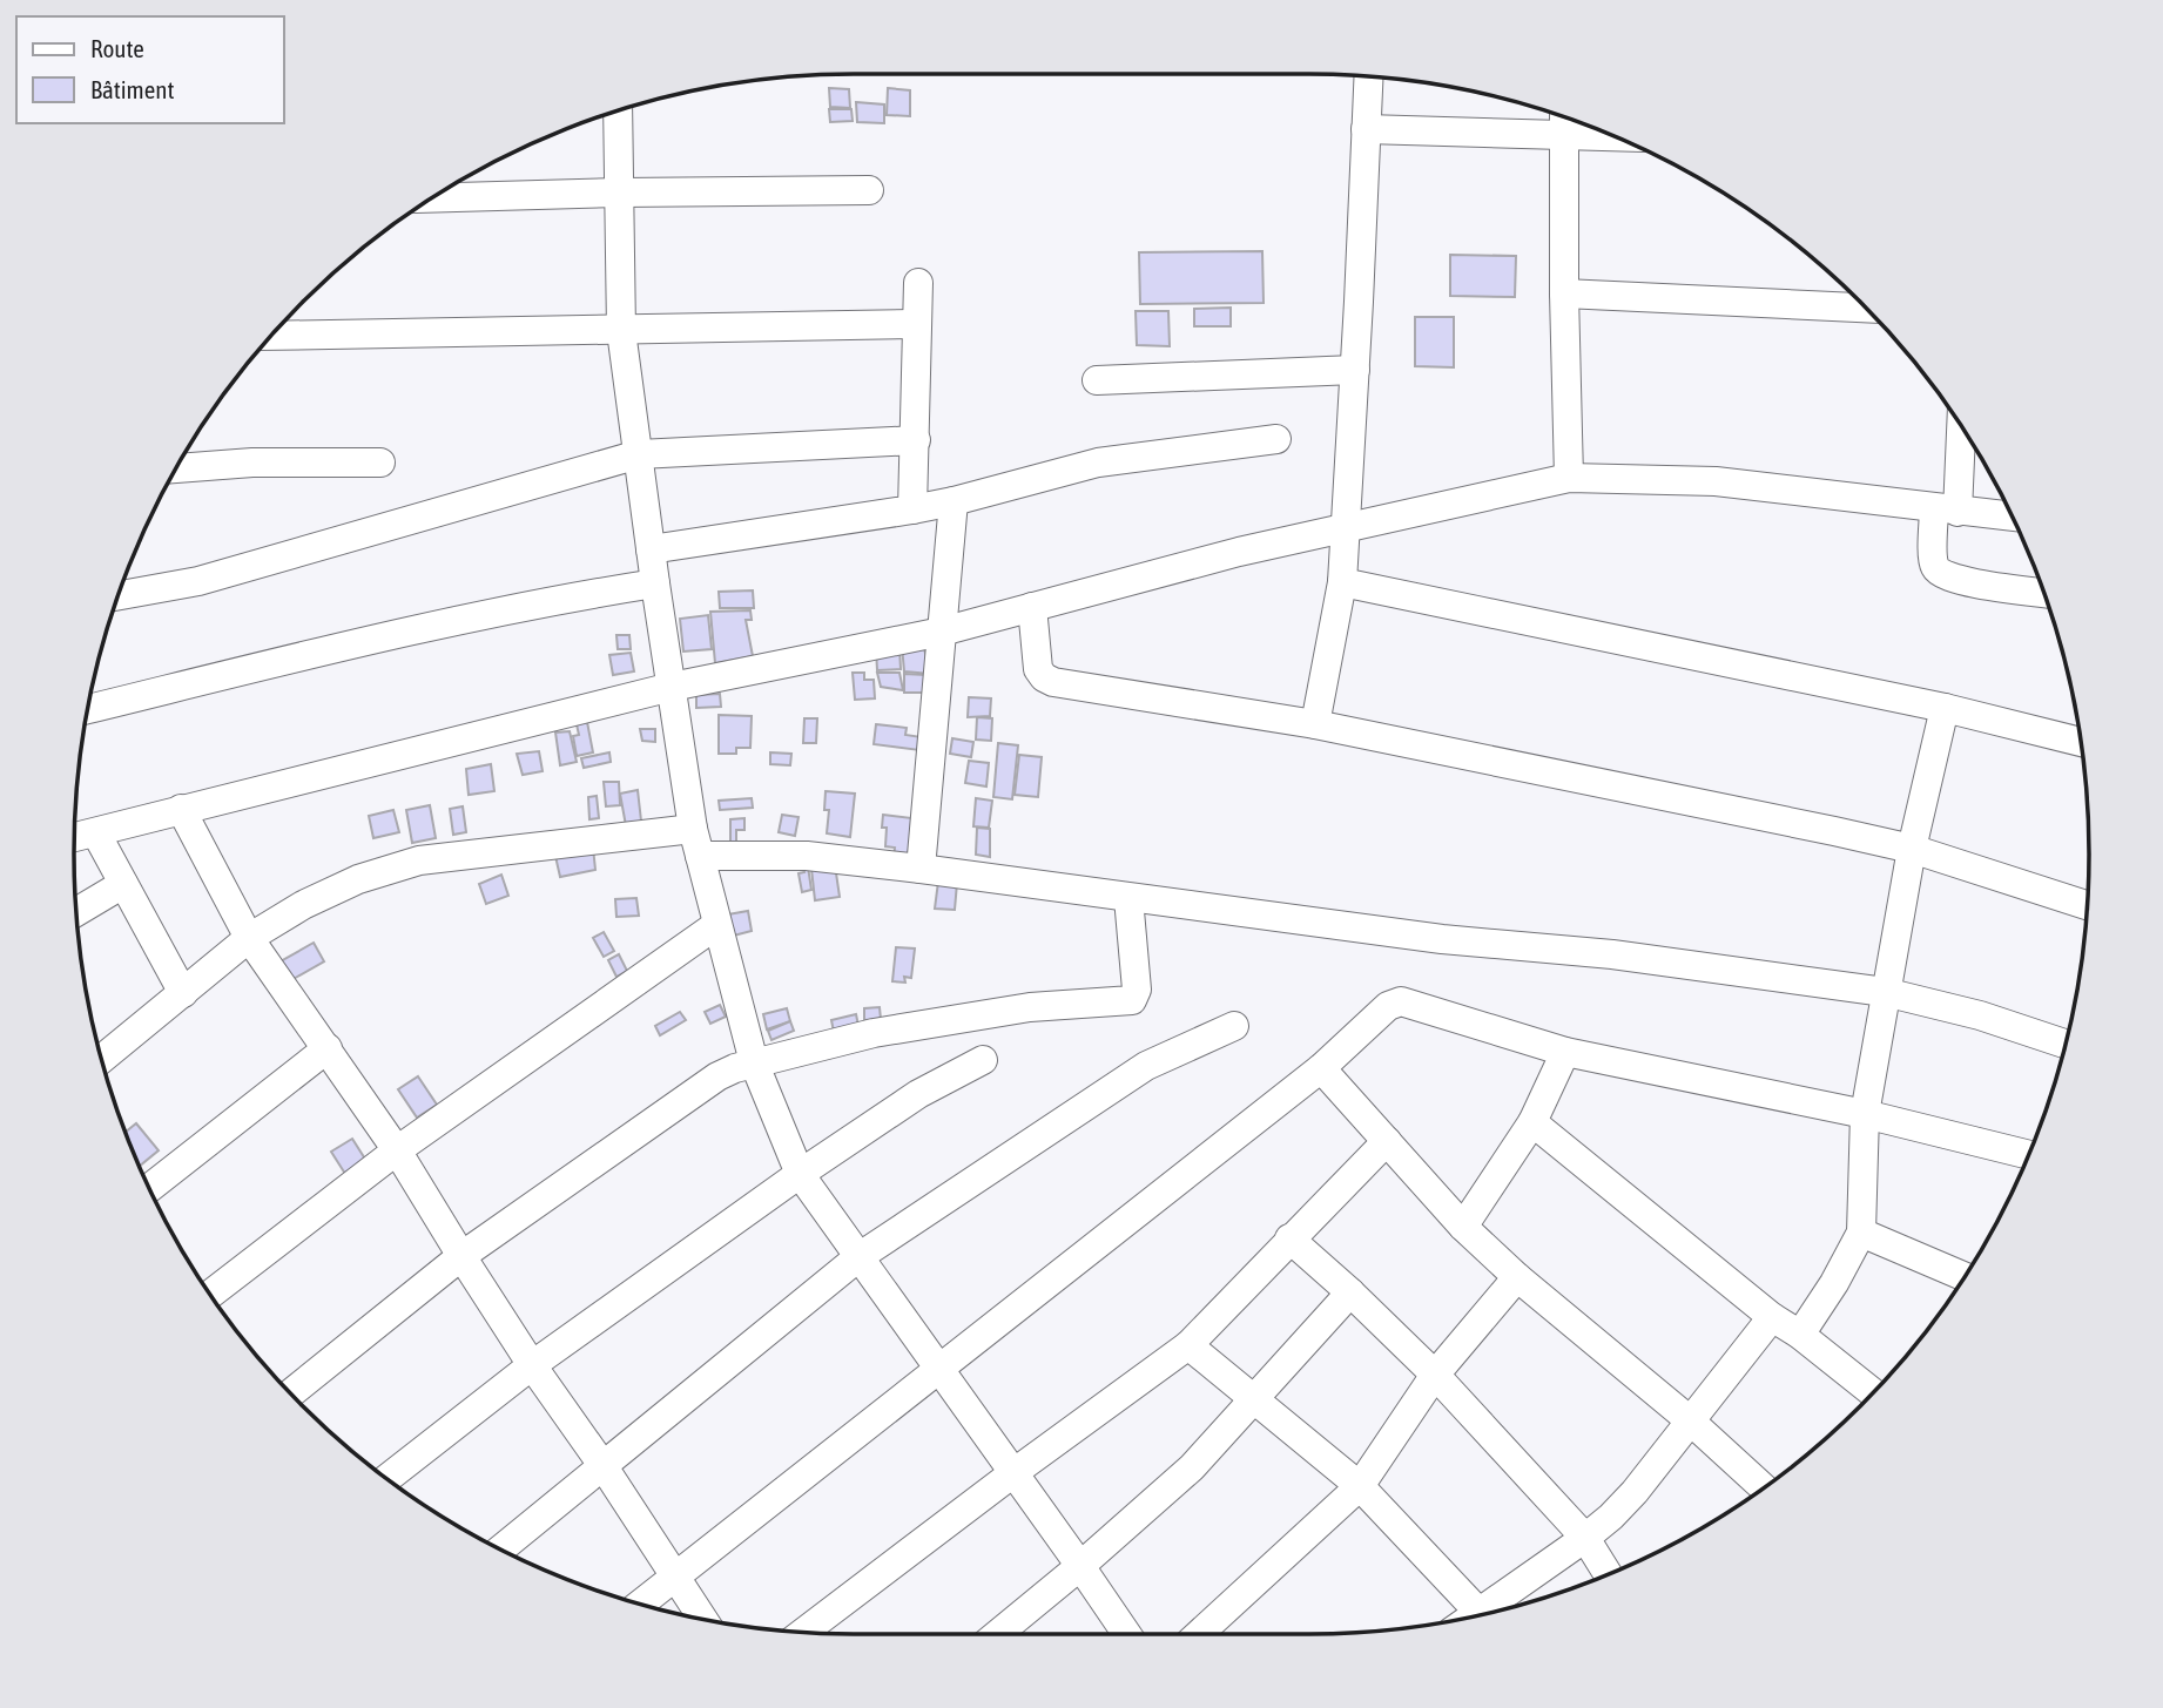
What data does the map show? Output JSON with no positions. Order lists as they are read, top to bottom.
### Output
{
  "legend": ["Route", "Bâtiment"]
}
